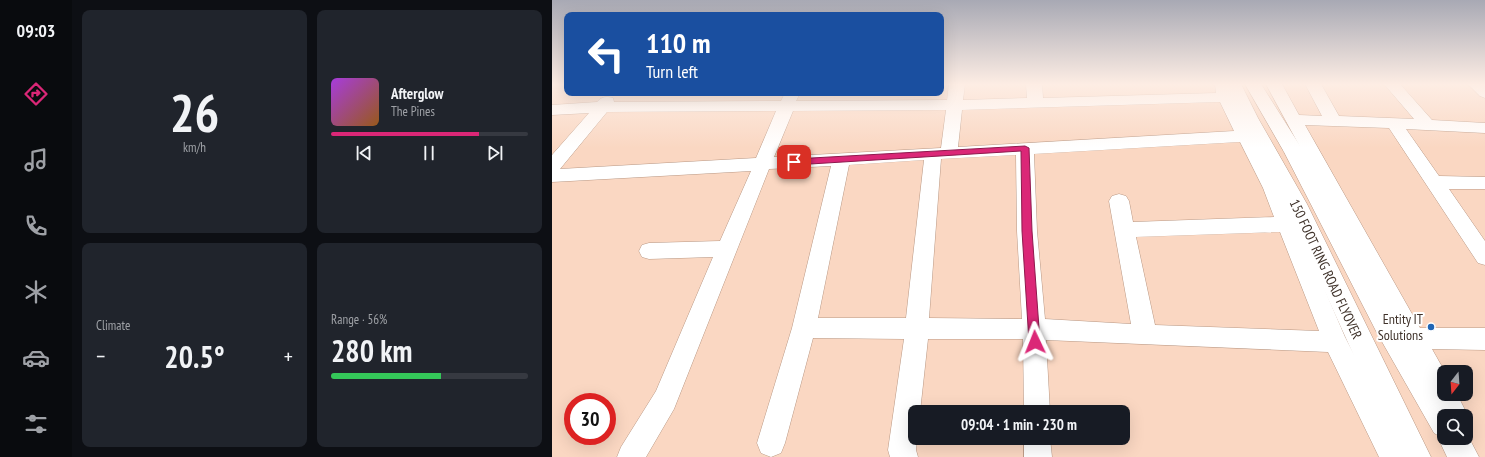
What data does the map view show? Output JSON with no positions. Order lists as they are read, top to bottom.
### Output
{
  "streets": {
    "highway": ["150 FOOT RING ROAD FLYOVER"]
  },
  "places": ["Entity IT Solutions"],
  "north": "bottom",
  "page": {
    "tabs": "09:03",
    "tile": [
      ["26", "km/h"],
      "Climate",
      ["Range · 56%", "280 km"]
    ],
    "turn": ["110 m", "Turn left"],
    "song": ["Afterglow", "The Pines"],
    "heat": ["−", "20.5°", "+"],
    "limit": "30",
    "trip": "09:04 · 1 min · 230 m"
  }
}
